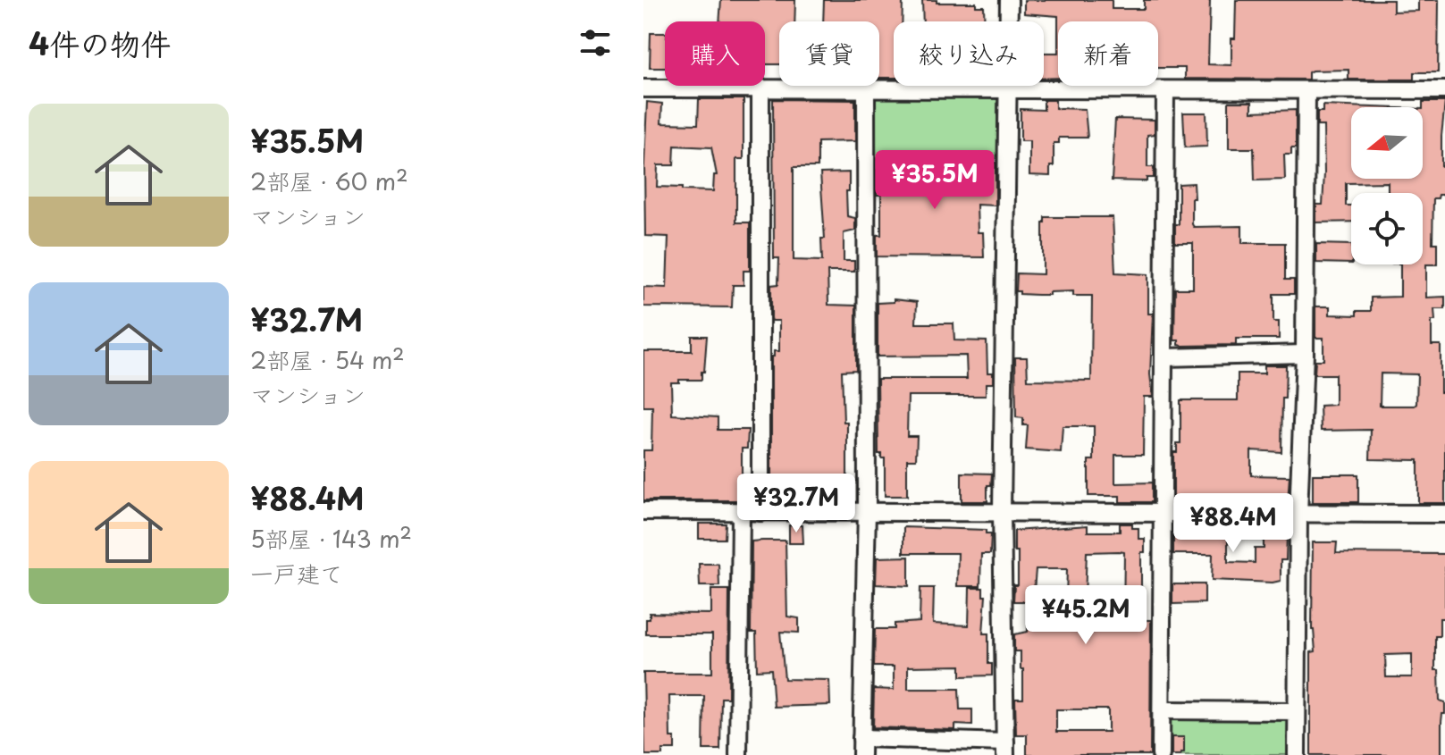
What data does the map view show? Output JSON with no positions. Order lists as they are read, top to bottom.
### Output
{
  "north": "left",
  "page": {
    "heading": "4件の物件",
    "chip": [
      "購入",
      "賃貸",
      "絞り込み",
      "新着"
    ],
    "list": [
      {
        "name": "¥35.5M",
        "note": "2部屋 · 60 m² · マンション"
      },
      {
        "name": "¥32.7M",
        "note": "2部屋 · 54 m² · マンション"
      },
      {
        "name": "¥88.4M",
        "note": "5部屋 · 143 m² · 一戸建て"
      }
    ],
    "price": [
      "¥35.5M",
      "¥32.7M",
      "¥88.4M",
      "¥45.2M"
    ]
  }
}
